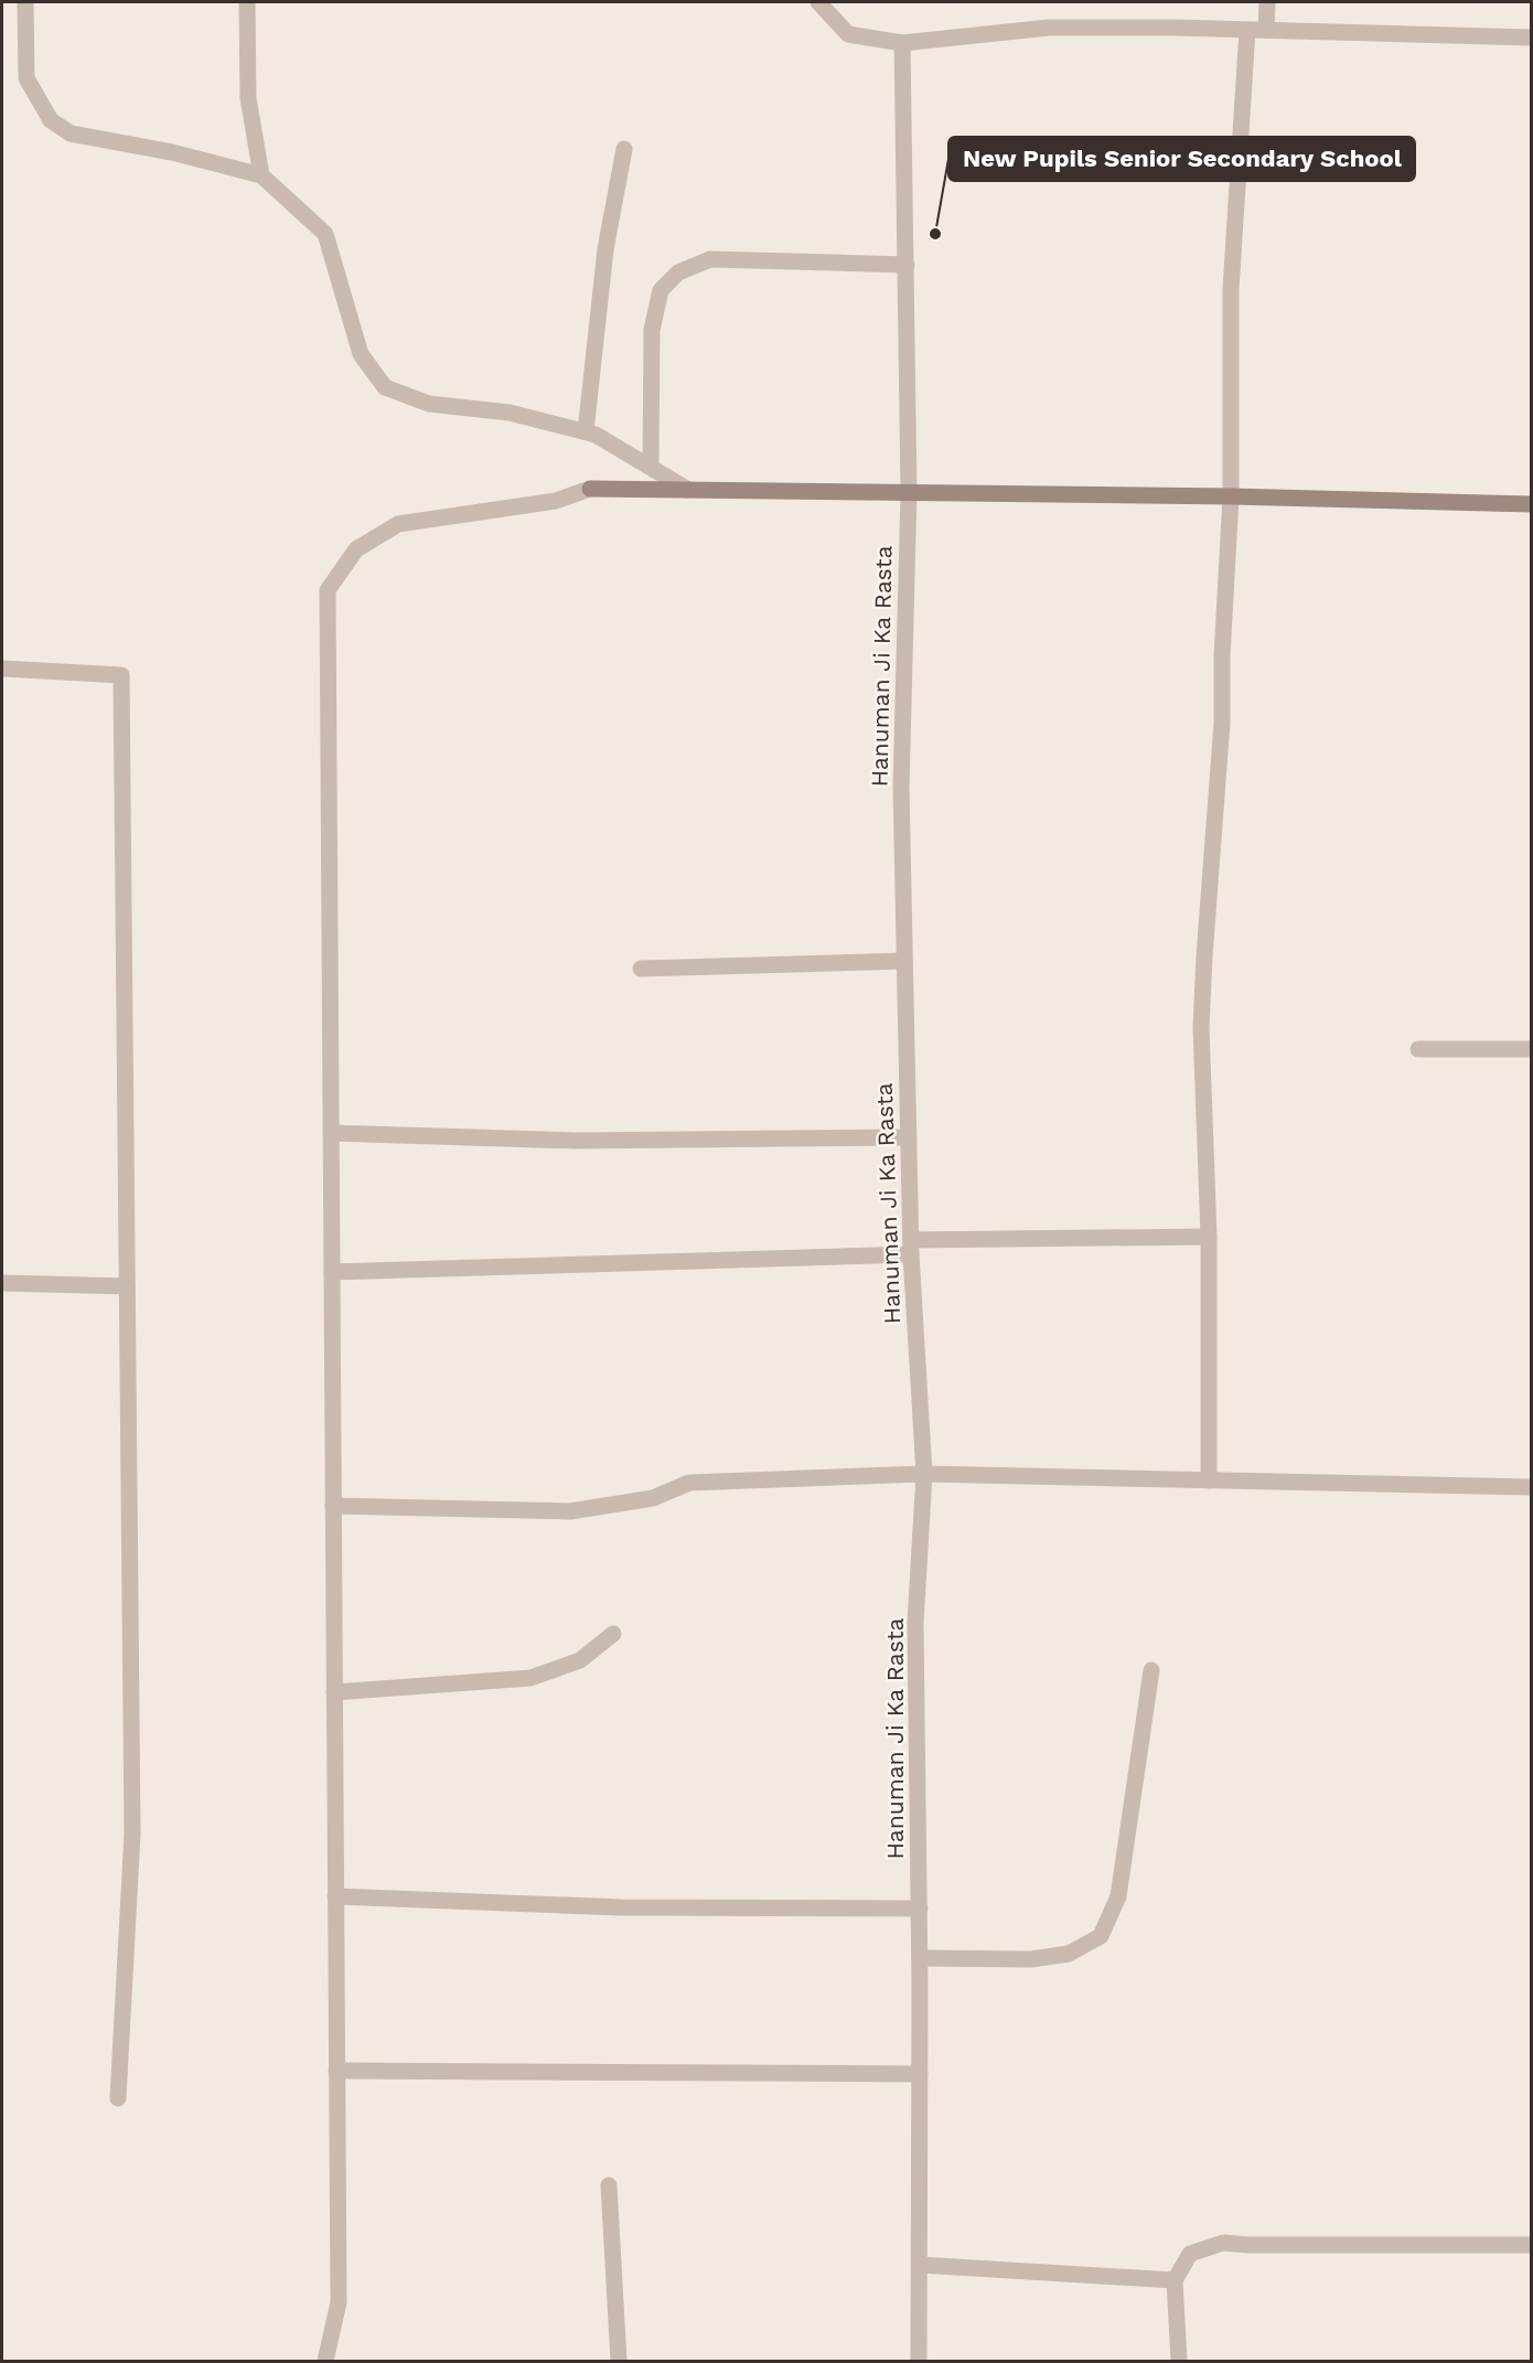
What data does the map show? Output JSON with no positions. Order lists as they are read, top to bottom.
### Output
{
  "streets": {
    "street": ["Hanuman Ji Ka Rasta"]
  },
  "places": ["New Pupils Senior Secondary School"]
}
